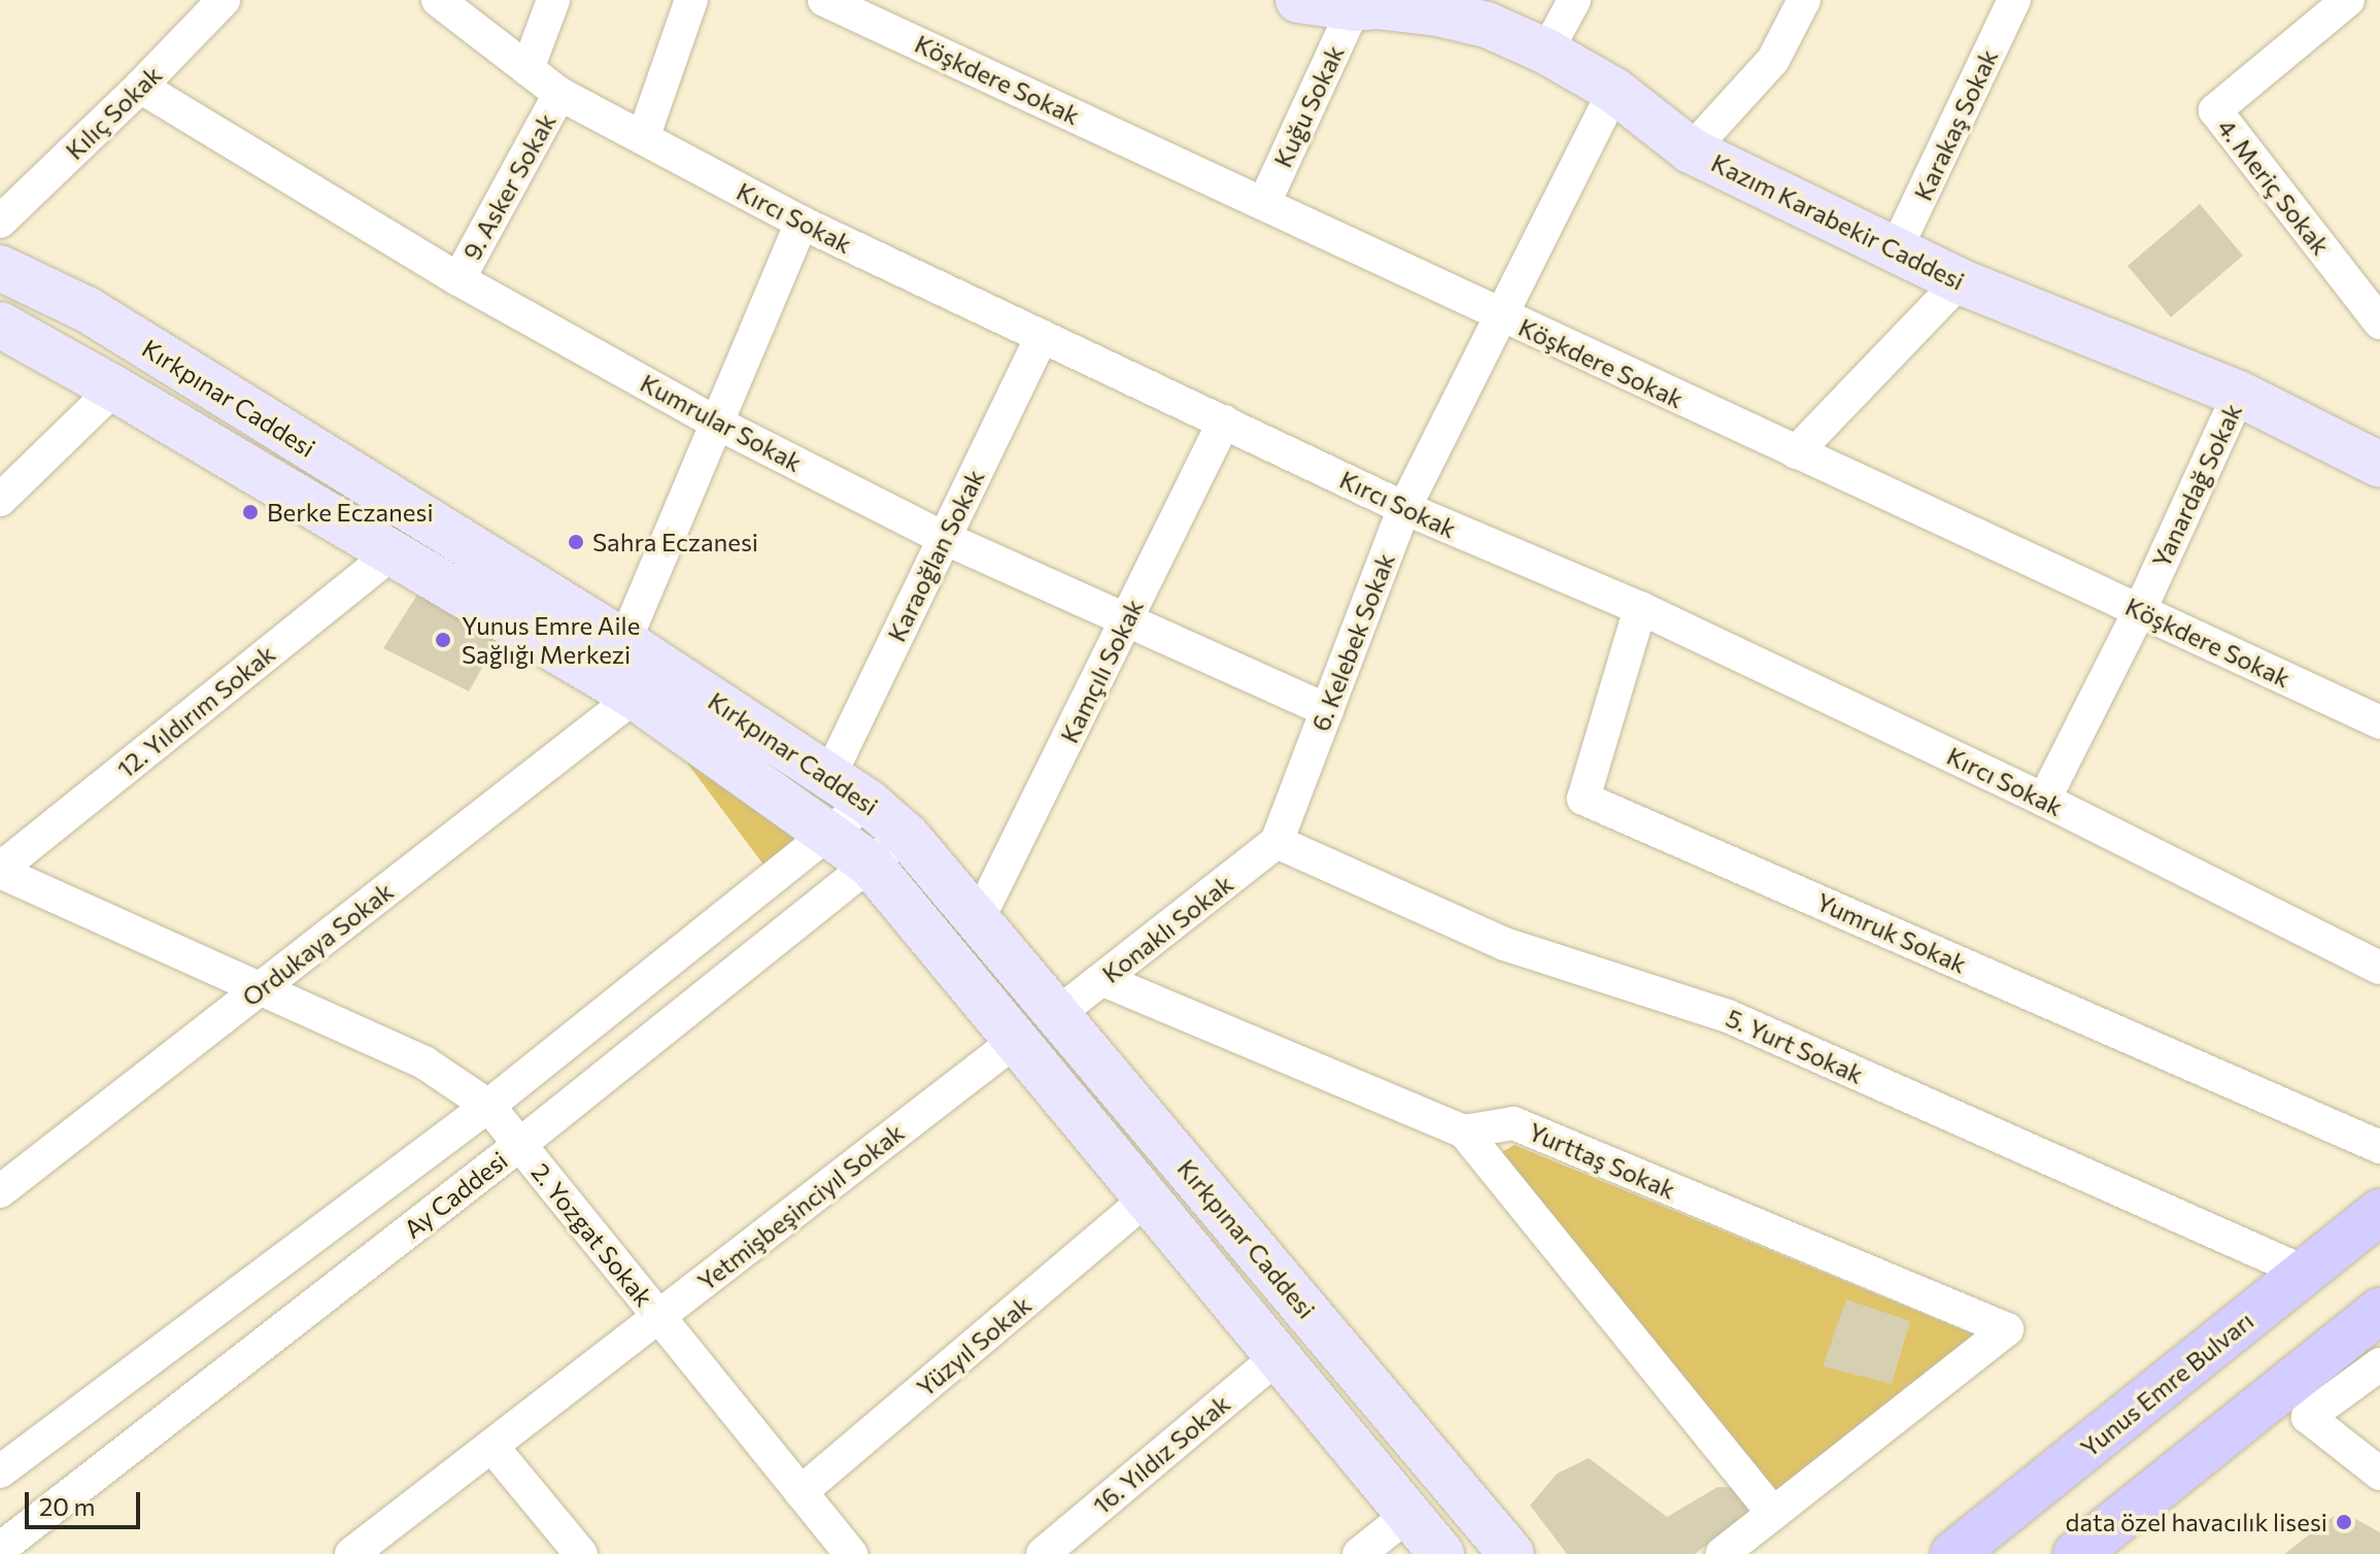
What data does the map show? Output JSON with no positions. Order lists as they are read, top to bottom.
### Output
{
  "streets": {
    "main road": ["Kazım Karabekir Caddesi", "Kırkpınar Caddesi", "Yunus Emre Bulvarı"],
    "street": [
      "Köşkdere Sokak",
      "Kuğu Sokak",
      "Kılıç Sokak",
      "Karakaş Sokak",
      "9. Asker Sokak",
      "4. Meriç Sokak",
      "Kırcı Sokak",
      "Kumrular Sokak",
      "Yanardağ Sokak",
      "Karaoğlan Sokak",
      "6. Kelebek Sokak",
      "Kamçılı Sokak",
      "12. Yıldırım Sokak",
      "Konaklı Sokak",
      "Yumruk Sokak",
      "Ordukaya Sokak",
      "5. Yurt Sokak",
      "Yurttaş Sokak",
      "Ay Caddesi",
      "Yetmişbeşinciyıl Sokak",
      "2. Yozgat Sokak",
      "Yüzyıl Sokak",
      "16. Yıldız Sokak"
    ]
  },
  "crossings": [
    ["Köşkdere Sokak", "Kuğu Sokak"],
    ["Köşkdere Sokak", "Yanardağ Sokak"],
    ["Köşkdere Sokak", "6. Kelebek Sokak"],
    ["Kuğu Sokak", "Kazım Karabekir Caddesi"],
    ["Kılıç Sokak", "Kumrular Sokak"],
    ["Karakaş Sokak", "Kazım Karabekir Caddesi"],
    ["9. Asker Sokak", "Kırcı Sokak"],
    ["9. Asker Sokak", "Kumrular Sokak"],
    ["Kırcı Sokak", "Yanardağ Sokak"],
    ["Kırcı Sokak", "Karaoğlan Sokak"],
    ["Kırcı Sokak", "6. Kelebek Sokak"],
    ["Kırcı Sokak", "Kamçılı Sokak"],
    ["Kırcı Sokak", "Yumruk Sokak"],
    ["Kazım Karabekir Caddesi", "Yanardağ Sokak"],
    ["Kazım Karabekir Caddesi", "6. Kelebek Sokak"],
    ["Kırkpınar Caddesi", "Karaoğlan Sokak"],
    ["Kırkpınar Caddesi", "Kamçılı Sokak"],
    ["Kırkpınar Caddesi", "12. Yıldırım Sokak"],
    ["Kırkpınar Caddesi", "Konaklı Sokak"],
    ["Kırkpınar Caddesi", "Ordukaya Sokak"],
    ["Kırkpınar Caddesi", "Ay Caddesi"],
    ["Kırkpınar Caddesi", "Yetmişbeşinciyıl Sokak"],
    ["Kırkpınar Caddesi", "Yüzyıl Sokak"],
    ["Kırkpınar Caddesi", "16. Yıldız Sokak"],
    ["Kumrular Sokak", "Karaoğlan Sokak"],
    ["Kumrular Sokak", "6. Kelebek Sokak"],
    ["Kumrular Sokak", "Kamçılı Sokak"],
    ["6. Kelebek Sokak", "Konaklı Sokak"],
    ["6. Kelebek Sokak", "5. Yurt Sokak"],
    ["12. Yıldırım Sokak", "2. Yozgat Sokak"],
    ["Konaklı Sokak", "5. Yurt Sokak"],
    ["Ordukaya Sokak", "2. Yozgat Sokak"],
    ["5. Yurt Sokak", "Yunus Emre Bulvarı"],
    ["Ay Caddesi", "2. Yozgat Sokak"],
    ["Yetmişbeşinciyıl Sokak", "2. Yozgat Sokak"],
    ["2. Yozgat Sokak", "Yüzyıl Sokak"]
  ],
  "places": [
    "Berke Eczanesi",
    "Sahra Eczanesi",
    "Yunus Emre Aile Sağlığı Merkezi",
    "data özel havacılık lisesi"
  ],
  "scale_bar": "20 m"
}
